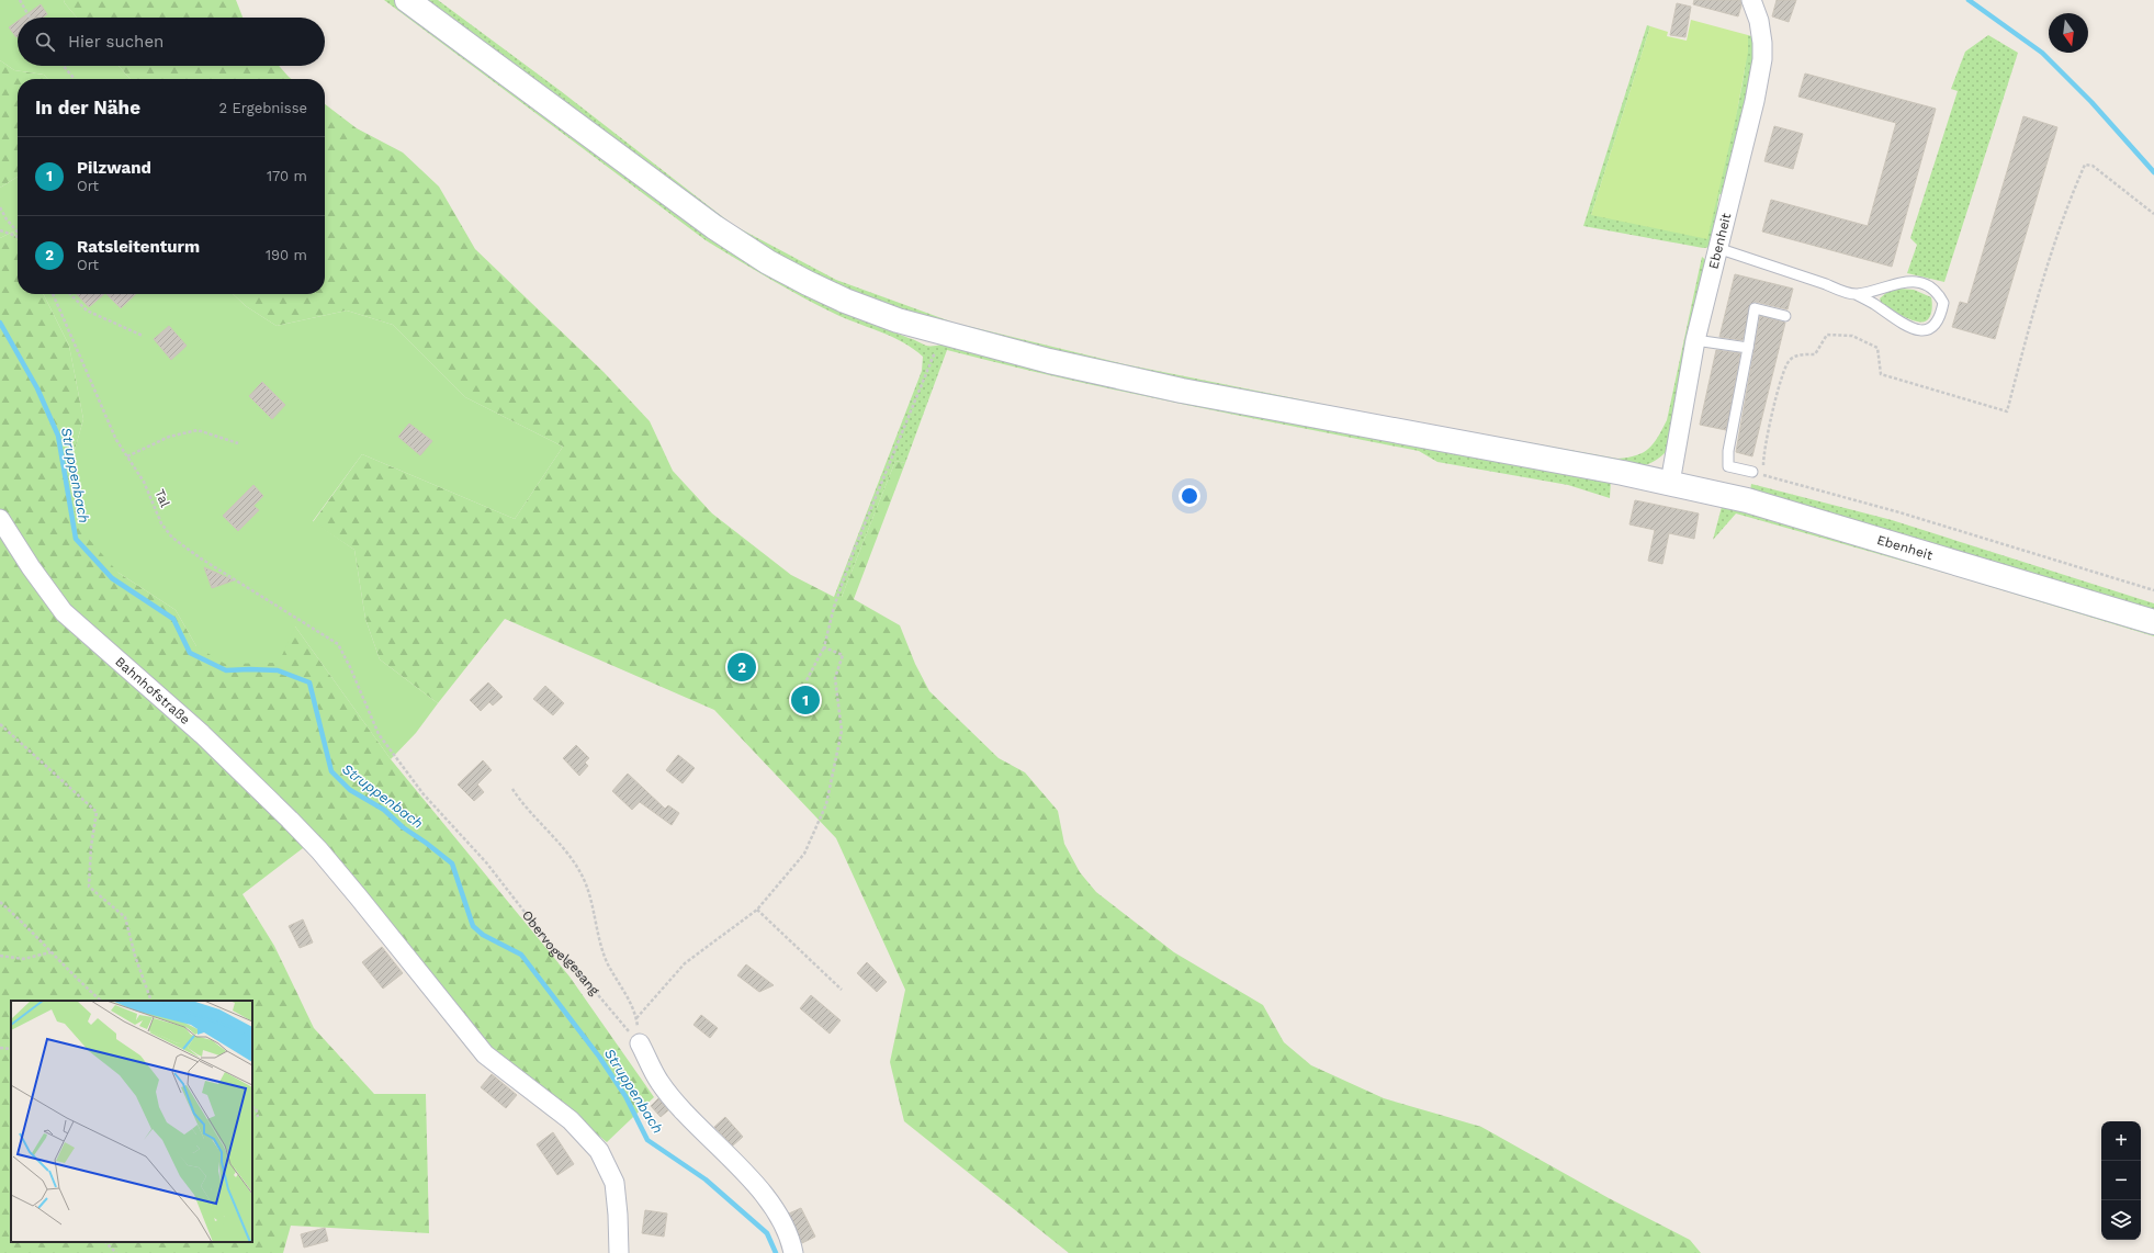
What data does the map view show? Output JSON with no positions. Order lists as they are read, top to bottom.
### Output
{
  "streets": {
    "main road": ["Ebenheit"],
    "street": ["Bahnhofstraße"],
    "path": ["Tal", "Obervogelgesang"]
  },
  "crossings": [
    ["Tal", "Obervogelgesang"]
  ],
  "water": ["Struppenbach"],
  "north": "bottom",
  "page": {
    "search": "Hier suchen",
    "heading": ["In der Nähe", "2 Ergebnisse"],
    "list": [
      {
        "mark": "1",
        "name": "Pilzwand",
        "note": "Ort",
        "value": "170 m"
      },
      {
        "mark": "2",
        "name": "Ratsleitenturm",
        "note": "Ort",
        "value": "190 m"
      }
    ],
    "pins": ["2", "1"],
    "map_buttons": ["+", "−"]
  }
}
